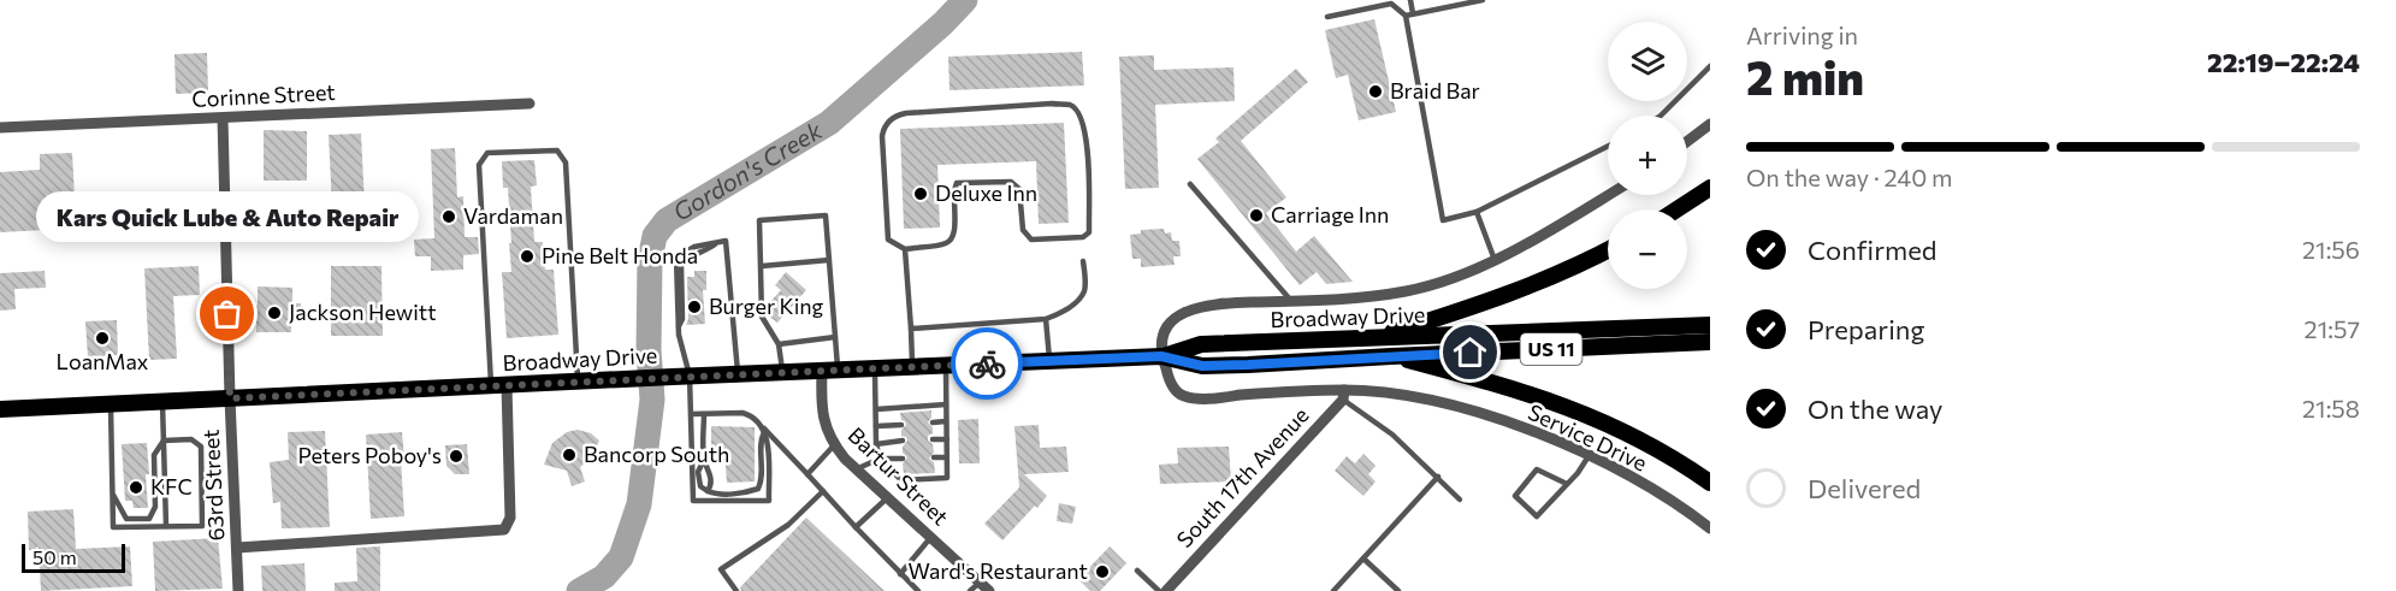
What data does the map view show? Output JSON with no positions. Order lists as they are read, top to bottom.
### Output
{
  "streets": {
    "main road": ["Broadway Drive", "US 11"],
    "street": [
      "Corinne Street",
      "Service Drive",
      "Bartur Street",
      "South 17th Avenue",
      "63rd Street"
    ]
  },
  "crossings": [
    ["Corinne Street", "63rd Street"],
    ["Broadway Drive", "Service Drive"],
    ["Broadway Drive", "Bartur Street"],
    ["Broadway Drive", "63rd Street"],
    ["Service Drive", "South 17th Avenue"]
  ],
  "water": ["Gordon's Creek"],
  "places": [
    "Braid Bar",
    "Deluxe Inn",
    "Carriage Inn",
    "Vardaman",
    "Pine Belt Honda",
    "Burger King",
    "Jackson Hewitt",
    "Kars Quick Lube & Auto Repair",
    "LoanMax",
    "Bancorp South",
    "Peters Poboy's",
    "KFC",
    "Ward's Restaurant"
  ],
  "scale_bar": "50 m",
  "page": {
    "heading": ["2 min", "Arriving in", "22:19–22:24"],
    "map_buttons": ["+", "−"],
    "bar": "On the way · 240 m",
    "bubble": "Kars Quick Lube & Auto Repair",
    "list": [
      ["Confirmed", "21:56"],
      ["Preparing", "21:57"],
      ["On the way", "21:58"],
      "Delivered"
    ],
    "scale": "50 m"
  }
}
